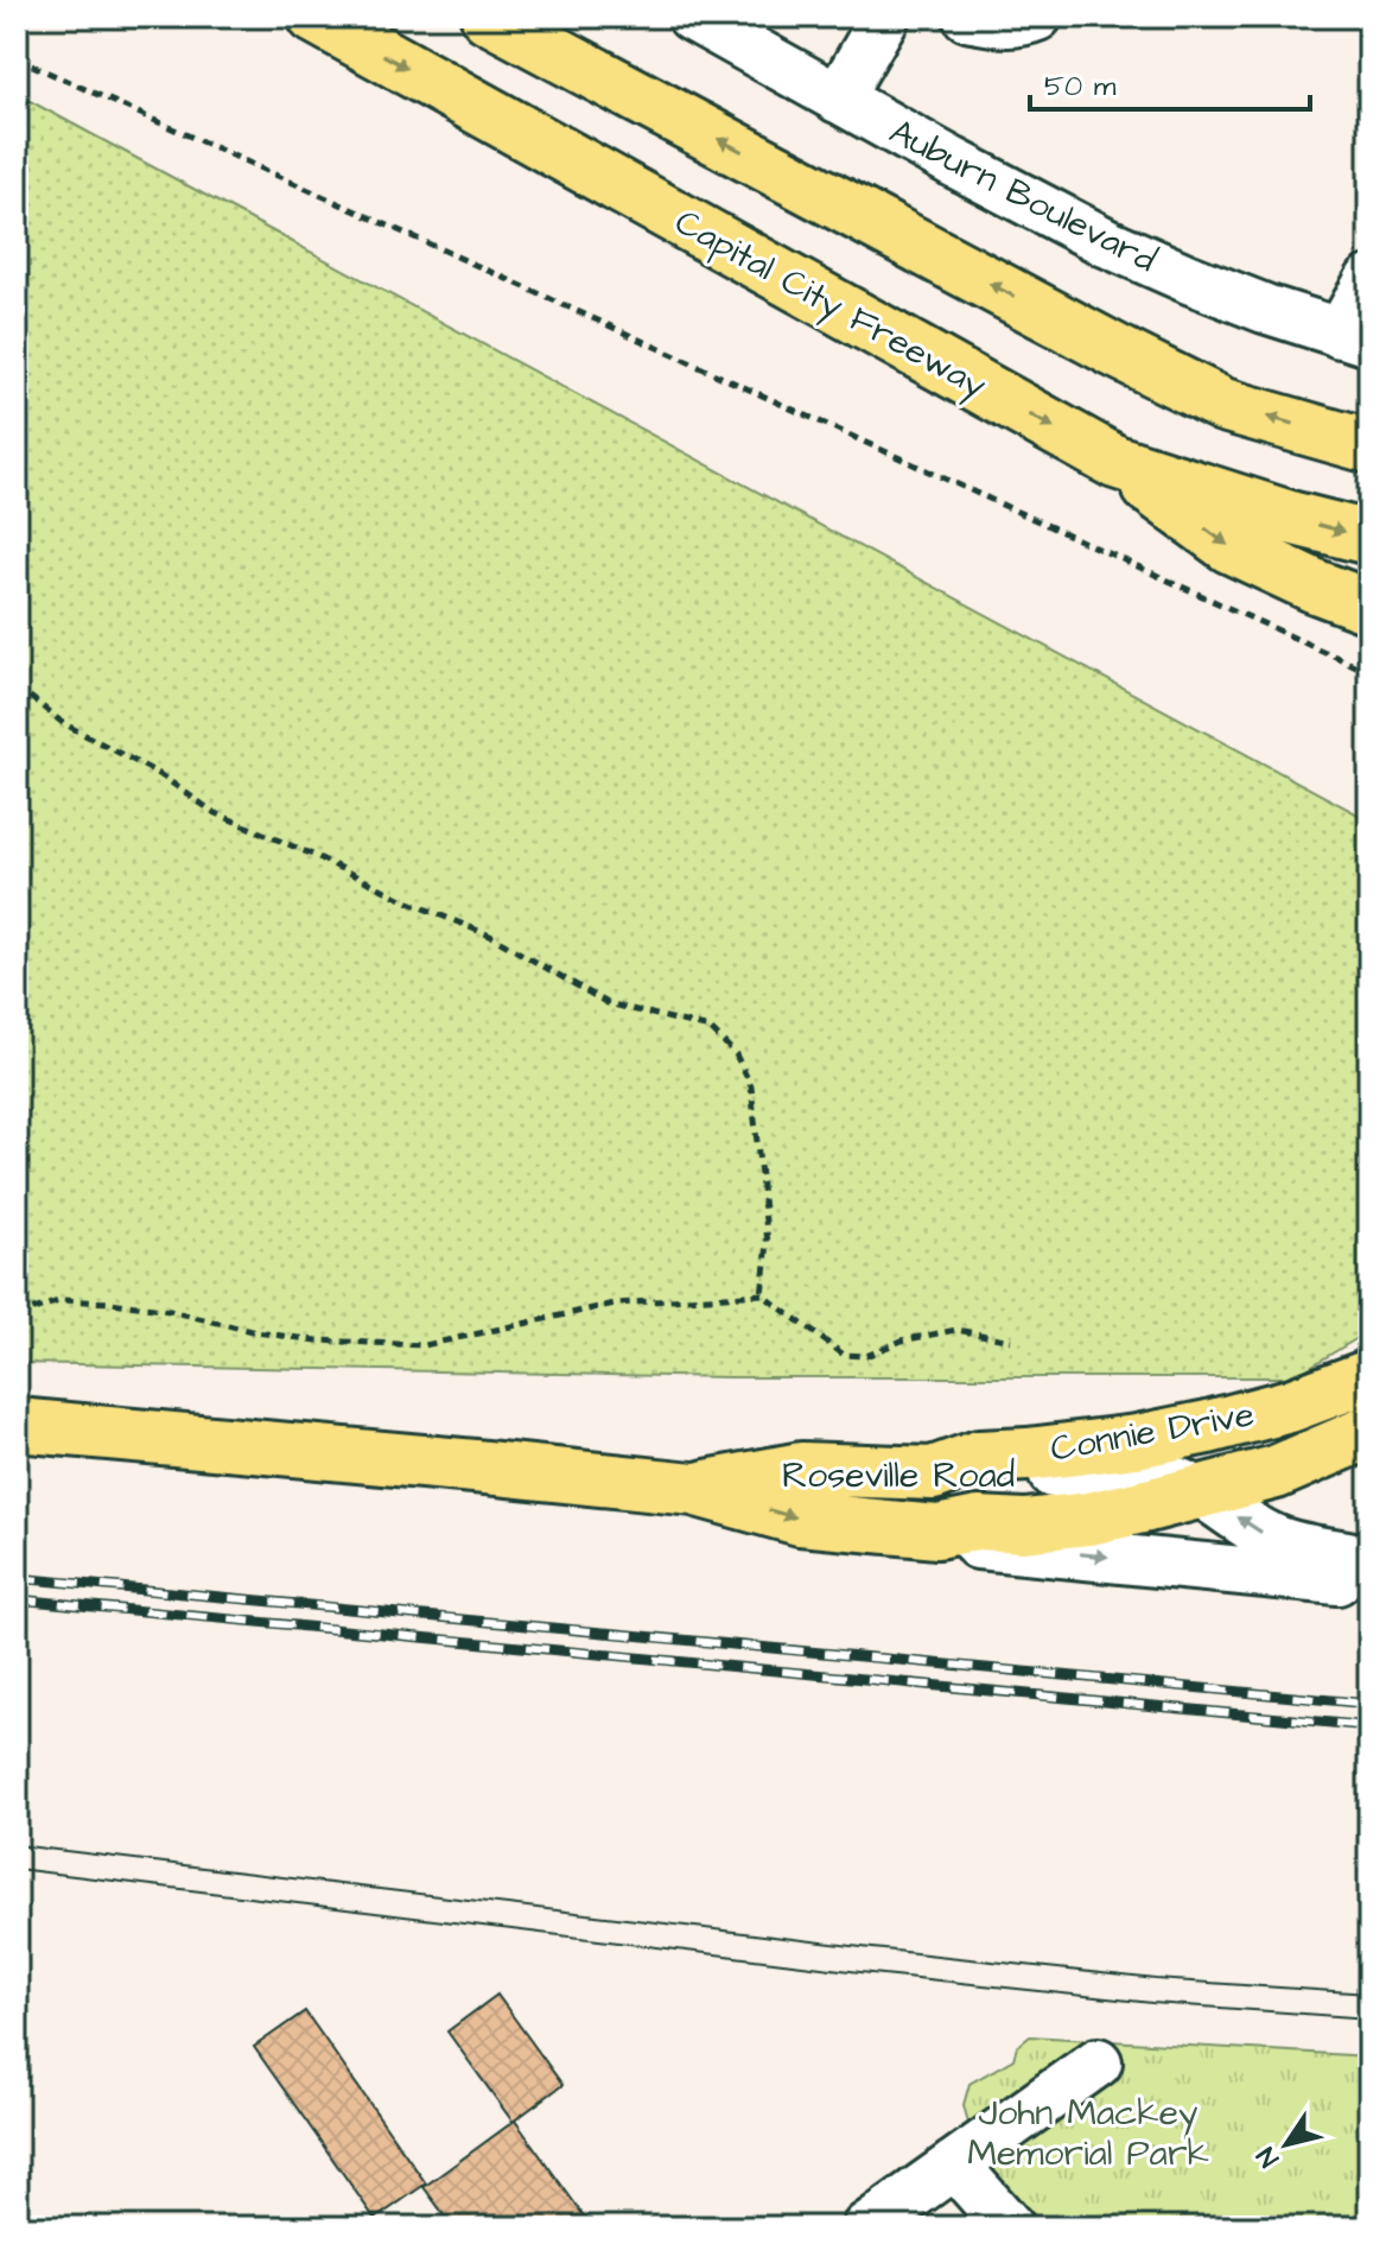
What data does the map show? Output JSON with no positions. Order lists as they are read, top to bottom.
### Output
{
  "streets": {
    "main road": ["Capital City Freeway", "Connie Drive", "Roseville Road"],
    "street": ["Auburn Boulevard"]
  },
  "crossings": [
    ["Connie Drive", "Roseville Road"]
  ],
  "parks": ["John Mackey Memorial Park"],
  "scale_bar": "50 m",
  "north": "bottom left"
}
